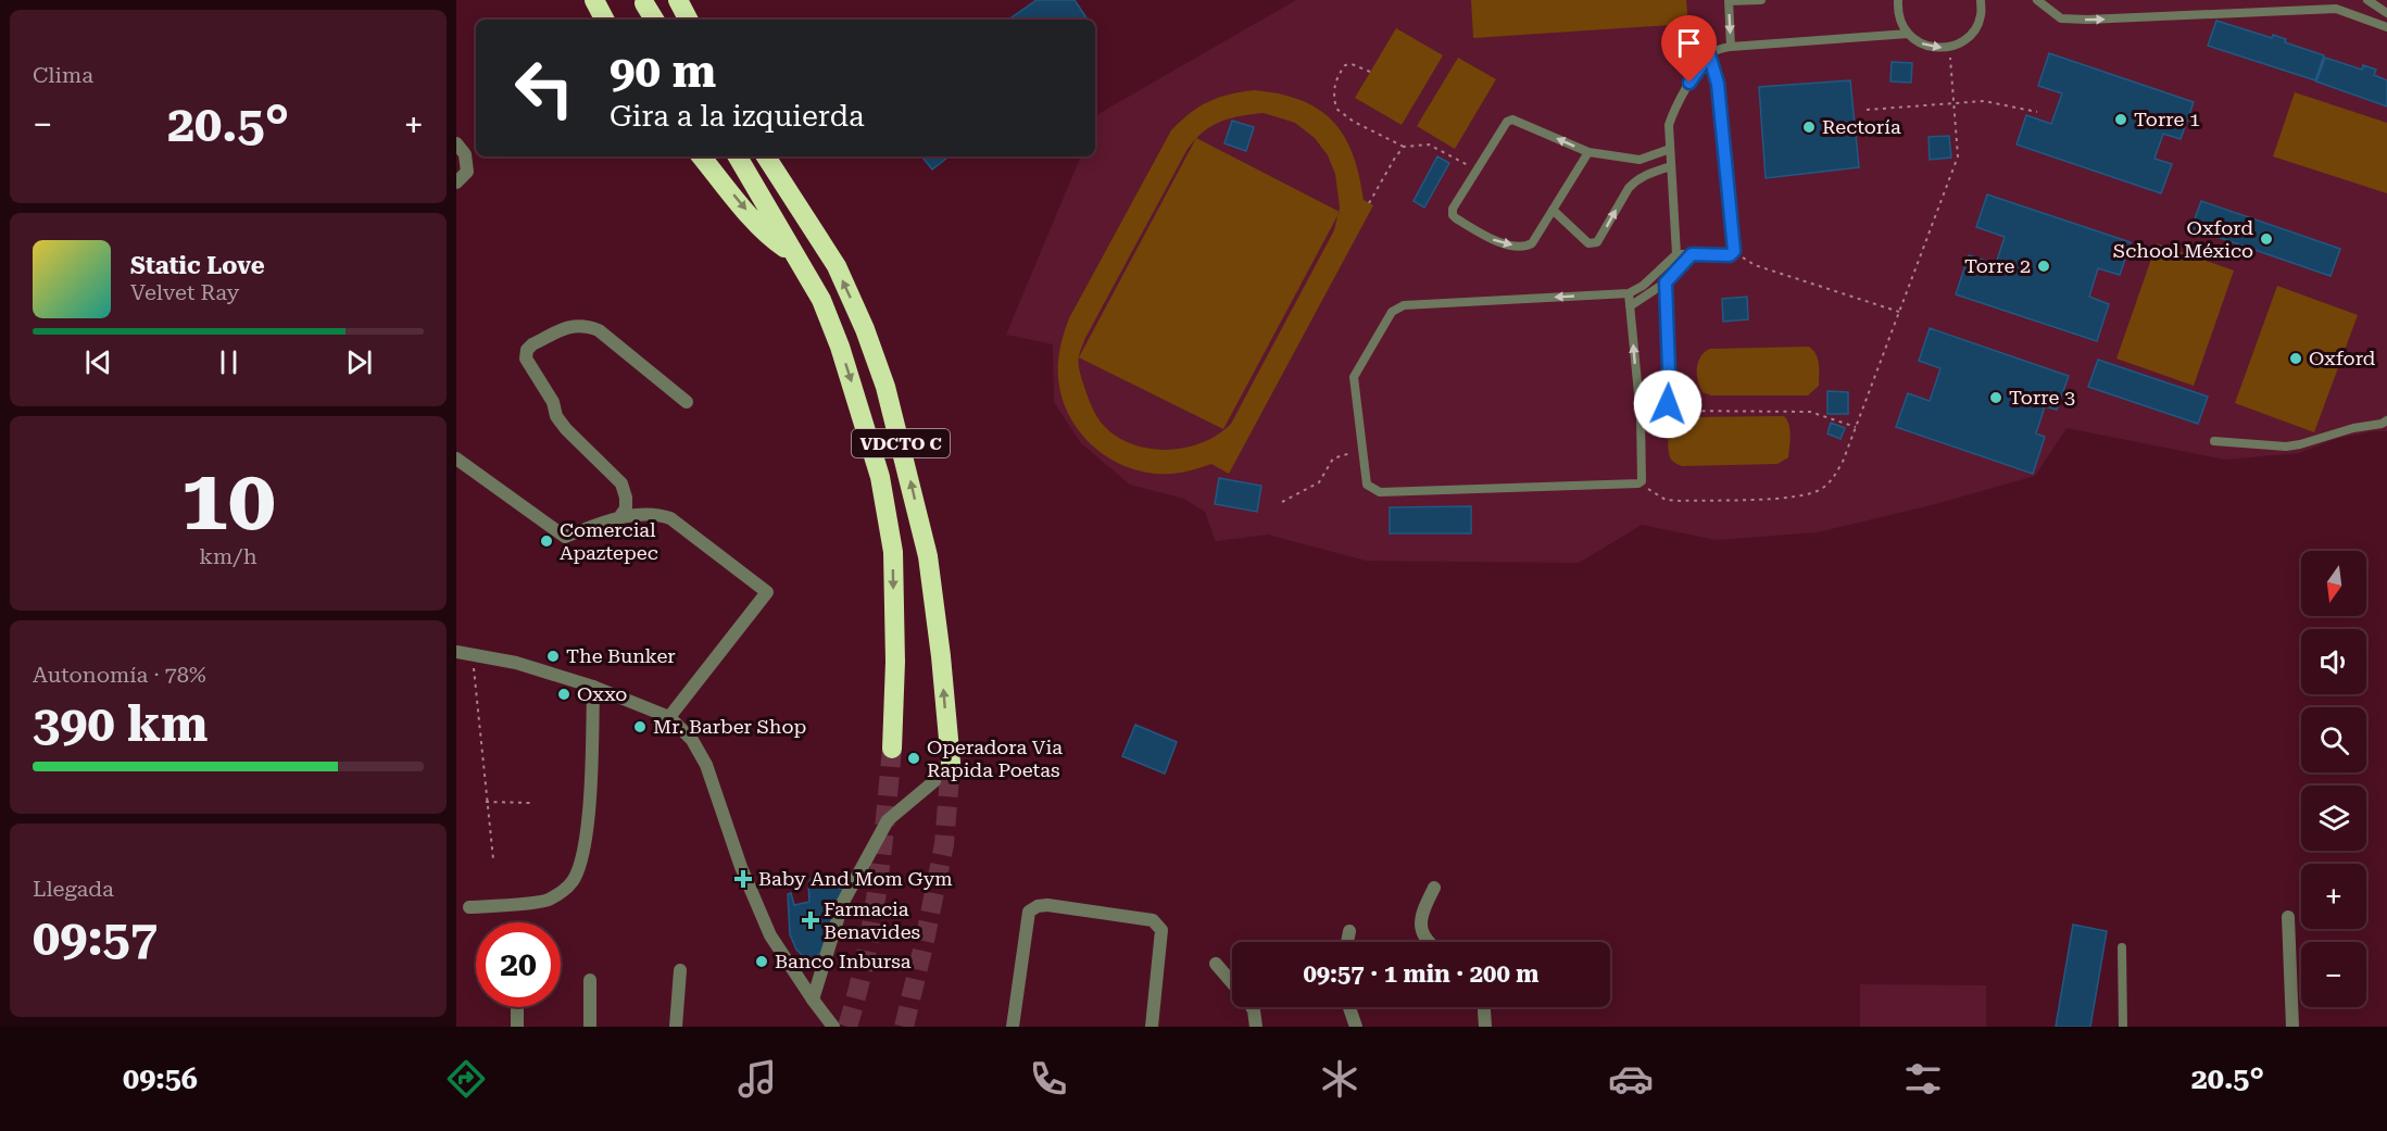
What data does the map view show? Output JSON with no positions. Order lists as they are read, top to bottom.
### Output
{
  "streets": {
    "highway": ["VDCTO C"]
  },
  "places": {
    "other": [
      "Torre 1",
      "Rectoría",
      "Oxford School México",
      "Torre 2",
      "Oxford",
      "Torre 3",
      "Comercial Apaztepec",
      "The Bunker",
      "Oxxo",
      "Mr. Barber Shop",
      "Operadora Via Rapida Poetas",
      "Banco Inbursa"
    ],
    "health": ["Baby And Mom Gym", "Farmacia Benavides"]
  },
  "north": "bottom",
  "page": {
    "tile": [
      "Clima",
      ["10", "km/h"],
      ["Autonomía · 78%", "390 km"],
      ["Llegada", "09:57"]
    ],
    "turn": ["90 m", "Gira a la izquierda"],
    "heat": ["−", "20.5°", "+"],
    "song": ["Static Love", "Velvet Ray"],
    "map_buttons": ["+", "−"],
    "limit": "20",
    "trip": "09:57 · 1 min · 200 m",
    "tabs": ["09:56", "20.5°"]
  }
}
